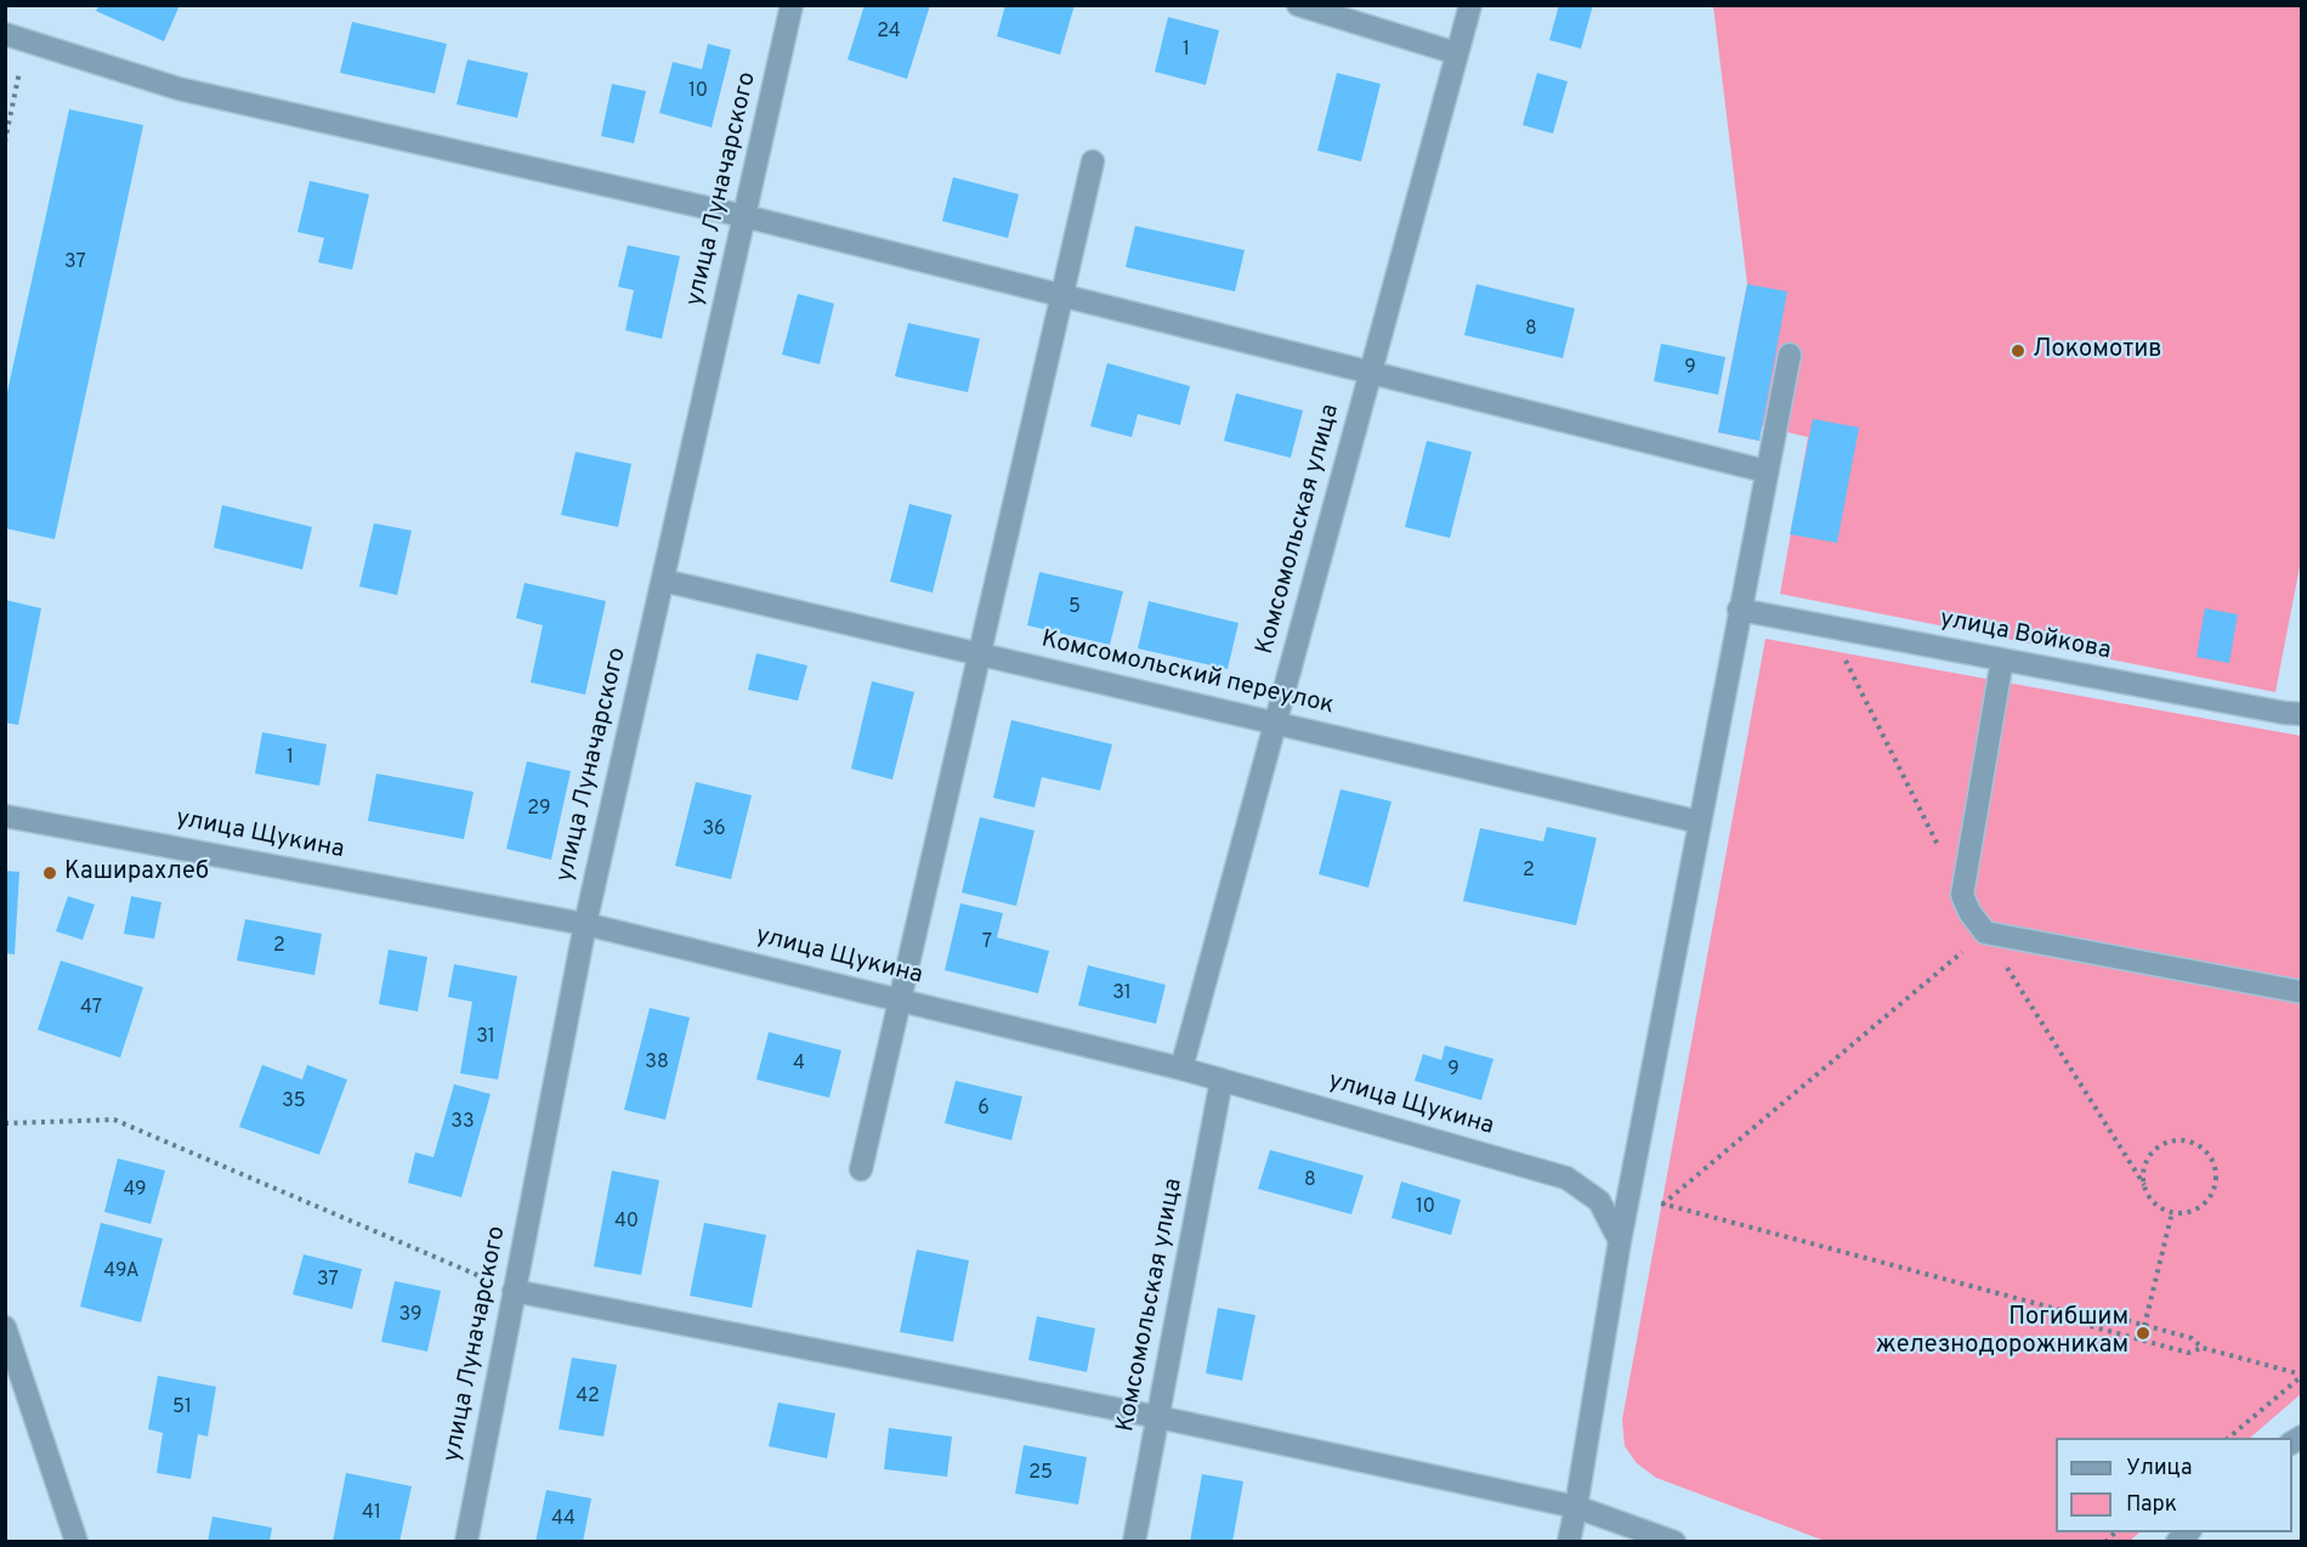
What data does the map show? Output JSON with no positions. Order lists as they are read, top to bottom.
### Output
{
  "streets": {
    "street": [
      "улица Луначарского",
      "Комсомольская улица",
      "улица Войкова",
      "Комсомольский переулок",
      "улица Щукина"
    ]
  },
  "crossings": [
    ["улица Луначарского", "Комсомольский переулок"],
    ["улица Луначарского", "улица Щукина"],
    ["Комсомольская улица", "Комсомольский переулок"],
    ["Комсомольская улица", "улица Щукина"]
  ],
  "places": ["Локомотив", "Каширахлеб", "Погибшим железнодорожникам"],
  "house_numbers": [
    "24",
    "1",
    "10",
    "37",
    "8",
    "9",
    "5",
    "1",
    "29",
    "36",
    "2",
    "7",
    "2",
    "31",
    "47",
    "31",
    "38",
    "4",
    "9",
    "35",
    "6",
    "33",
    "8",
    "49",
    "10",
    "40",
    "49А",
    "37",
    "39",
    "42",
    "51",
    "25",
    "41",
    "44"
  ],
  "legend": ["Улица", "Парк"]
}
